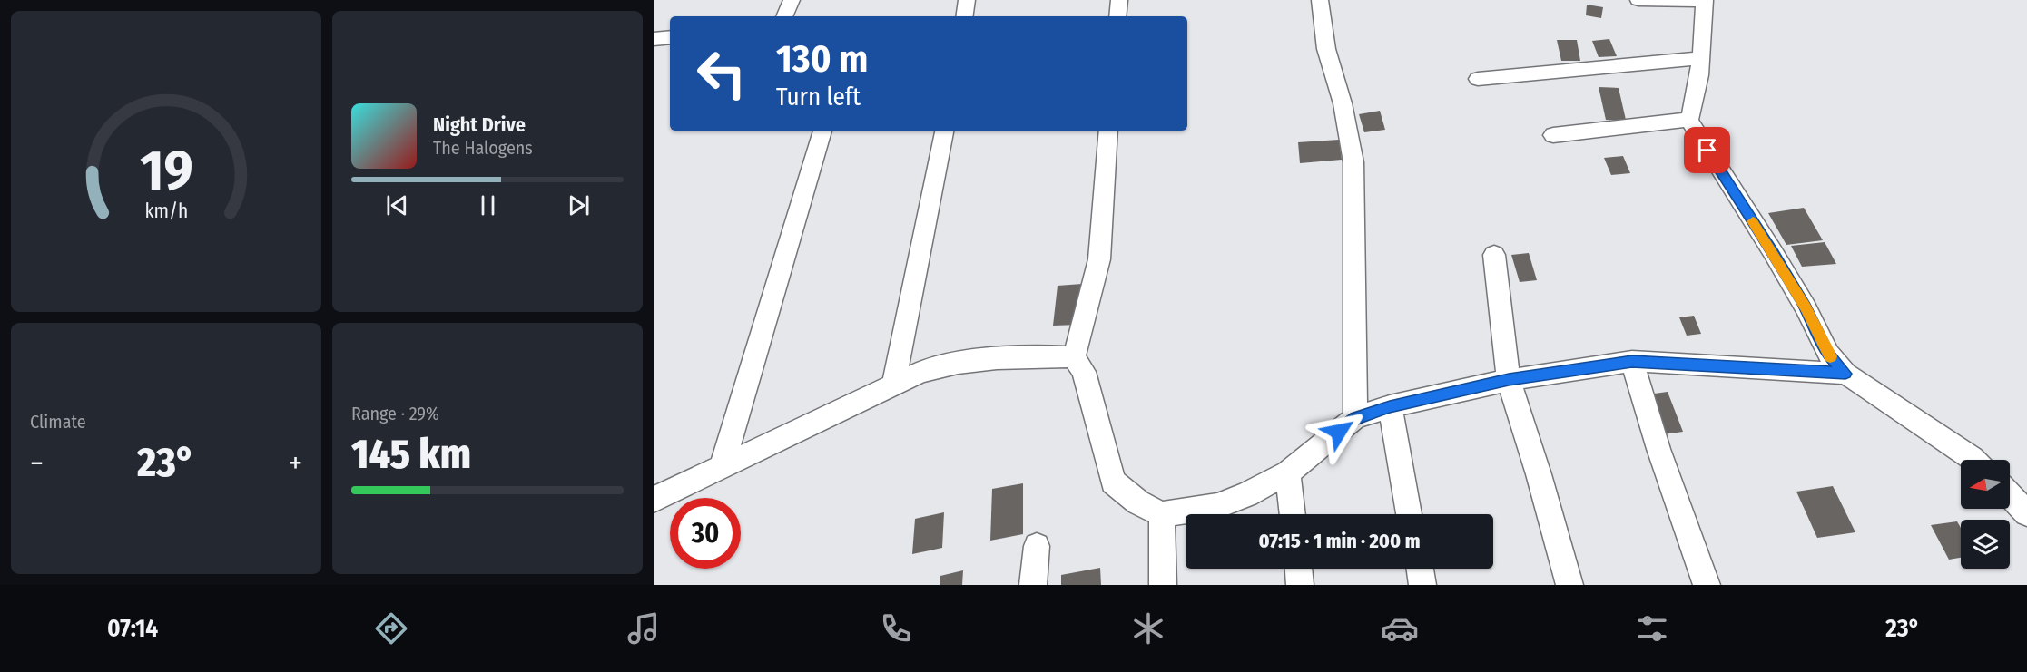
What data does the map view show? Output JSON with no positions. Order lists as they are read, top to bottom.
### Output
{
  "north": "left",
  "page": {
    "turn": ["130 m", "Turn left"],
    "song": ["Night Drive", "The Halogens"],
    "tile": [
      "Climate",
      ["Range · 29%", "145 km"]
    ],
    "heat": ["−", "23°", "+"],
    "limit": "30",
    "trip": "07:15 · 1 min · 200 m",
    "tabs": ["07:14", "23°"],
    "gauge": ["19", "km/h"]
  }
}
